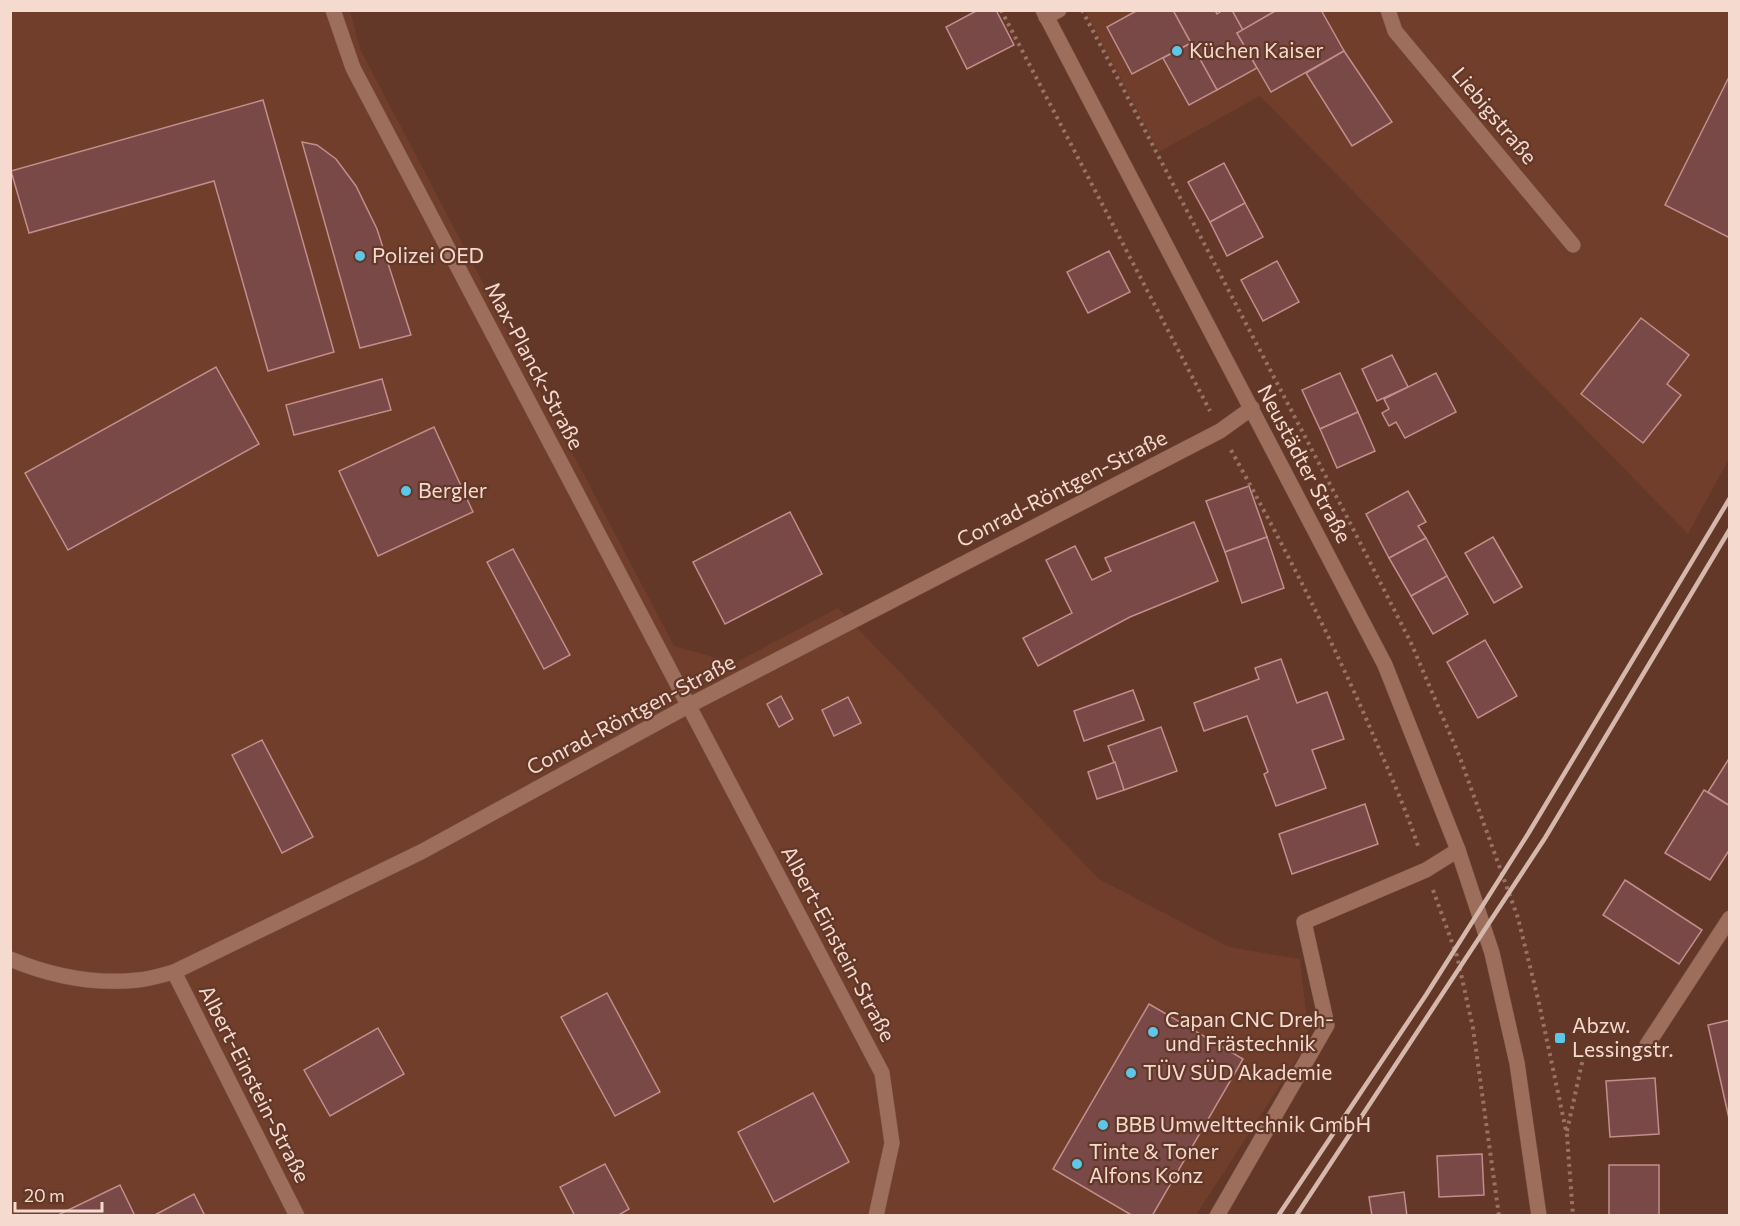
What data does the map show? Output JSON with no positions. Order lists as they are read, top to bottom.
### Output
{
  "streets": {
    "street": [
      "Liebigstraße",
      "Max-Planck-Straße",
      "Neustädter Straße",
      "Conrad-Röntgen-Straße",
      "Albert-Einstein-Straße"
    ]
  },
  "crossings": [
    ["Max-Planck-Straße", "Conrad-Röntgen-Straße"],
    ["Max-Planck-Straße", "Albert-Einstein-Straße"],
    ["Neustädter Straße", "Conrad-Röntgen-Straße"],
    ["Conrad-Röntgen-Straße", "Albert-Einstein-Straße"]
  ],
  "places": {
    "other": [
      "Küchen Kaiser",
      "Polizei OED",
      "Bergler",
      "Capan CNC Dreh- und Frästechnik",
      "TÜV SÜD Akademie",
      "BBB Umwelttechnik GmbH",
      "Tinte & Toner Alfons Konz"
    ],
    "transit": ["Abzw. Lessingstr."]
  },
  "scale_bar": "20 m"
}
